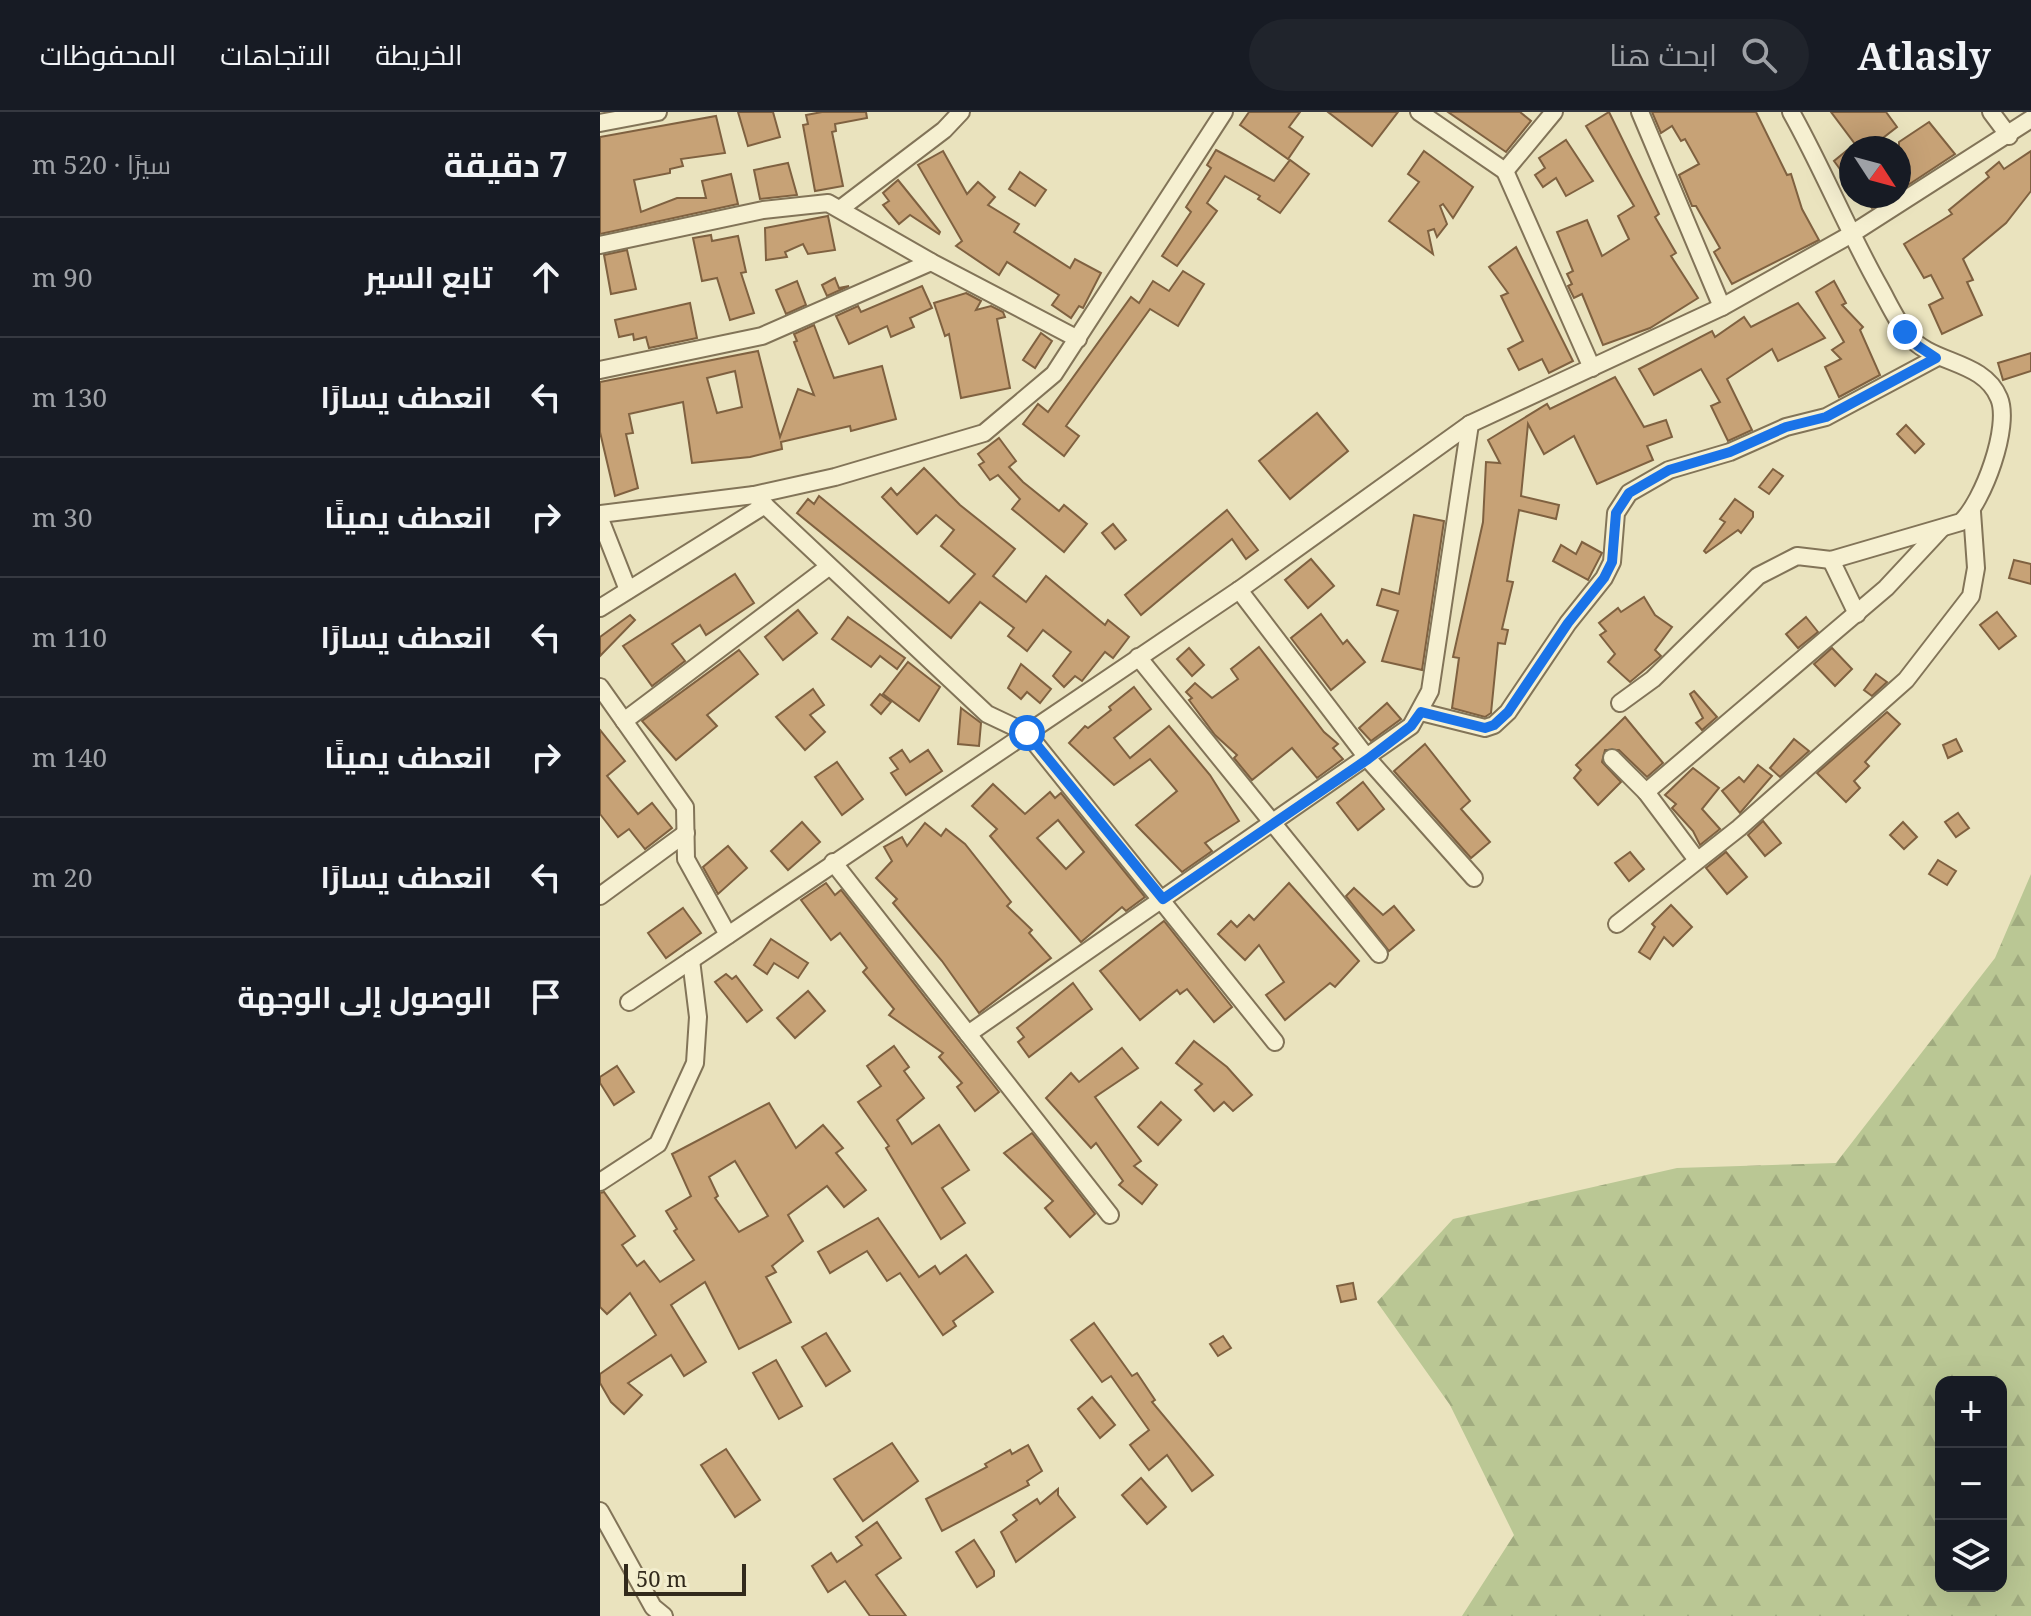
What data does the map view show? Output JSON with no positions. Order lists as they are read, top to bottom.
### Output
{
  "scale_bar": "50 m",
  "north": "bottom right",
  "page": {
    "header": "Atlasly",
    "search": "ابحث هنا",
    "nav": ["الخريطة", "الاتجاهات", "المحفوظات"],
    "heading": ["7 دقيقة", "سيرًا · 520 m"],
    "list": [
      ["تابع السير", "90 m"],
      ["انعطف يسارًا", "130 m"],
      ["انعطف يمينًا", "30 m"],
      ["انعطف يسارًا", "110 m"],
      ["انعطف يمينًا", "140 m"],
      ["انعطف يسارًا", "20 m"],
      "الوصول إلى الوجهة"
    ],
    "map_buttons": ["+", "−"],
    "scale": "50 m"
  }
}
